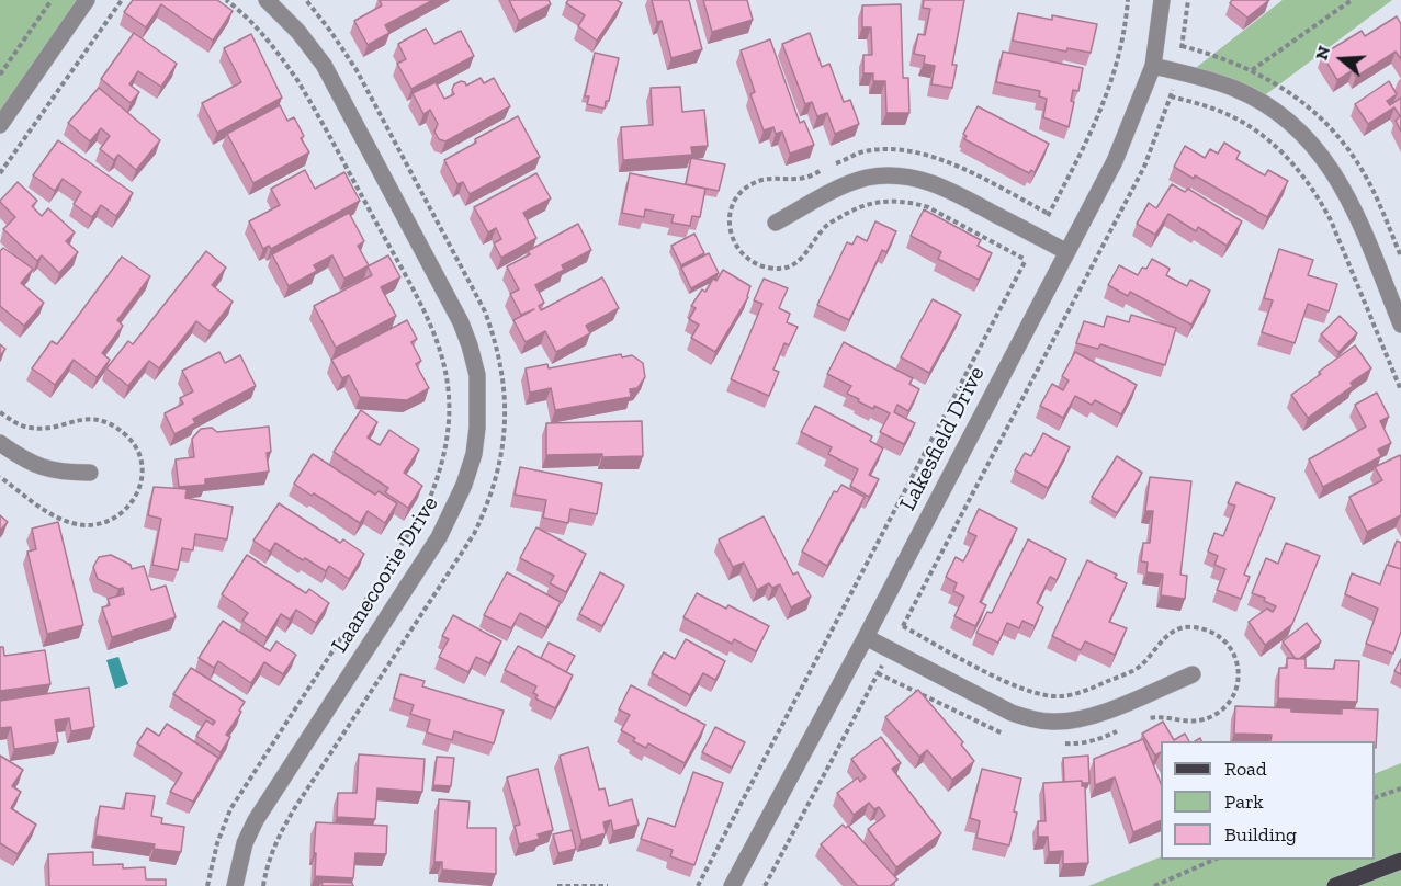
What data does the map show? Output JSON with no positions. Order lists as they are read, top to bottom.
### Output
{
  "streets": {
    "street": ["Lakesfield Drive", "Laanecoorie Drive"]
  },
  "legend": ["Road", "Park", "Building"],
  "north": "left"
}
